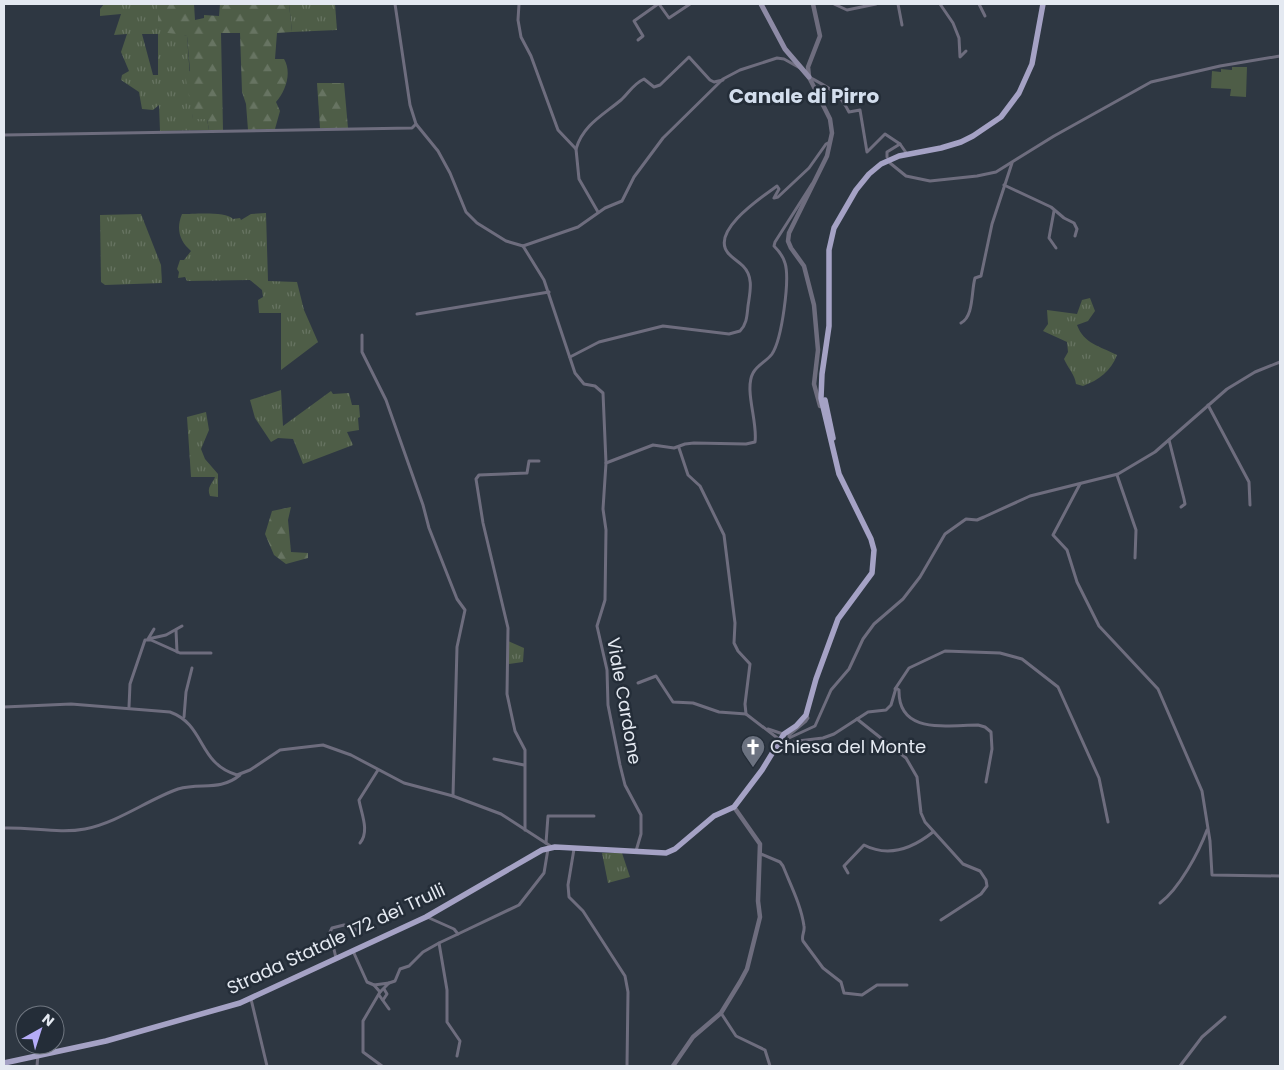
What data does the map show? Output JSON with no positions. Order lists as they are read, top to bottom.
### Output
{
  "streets": {
    "main road": ["Strada Statale 172 dei Trulli"],
    "street": ["Viale Cardone"]
  },
  "districts": ["Canale di Pirro"],
  "places": {
    "church": ["Chiesa del Monte"]
  },
  "north": "top right"
}
